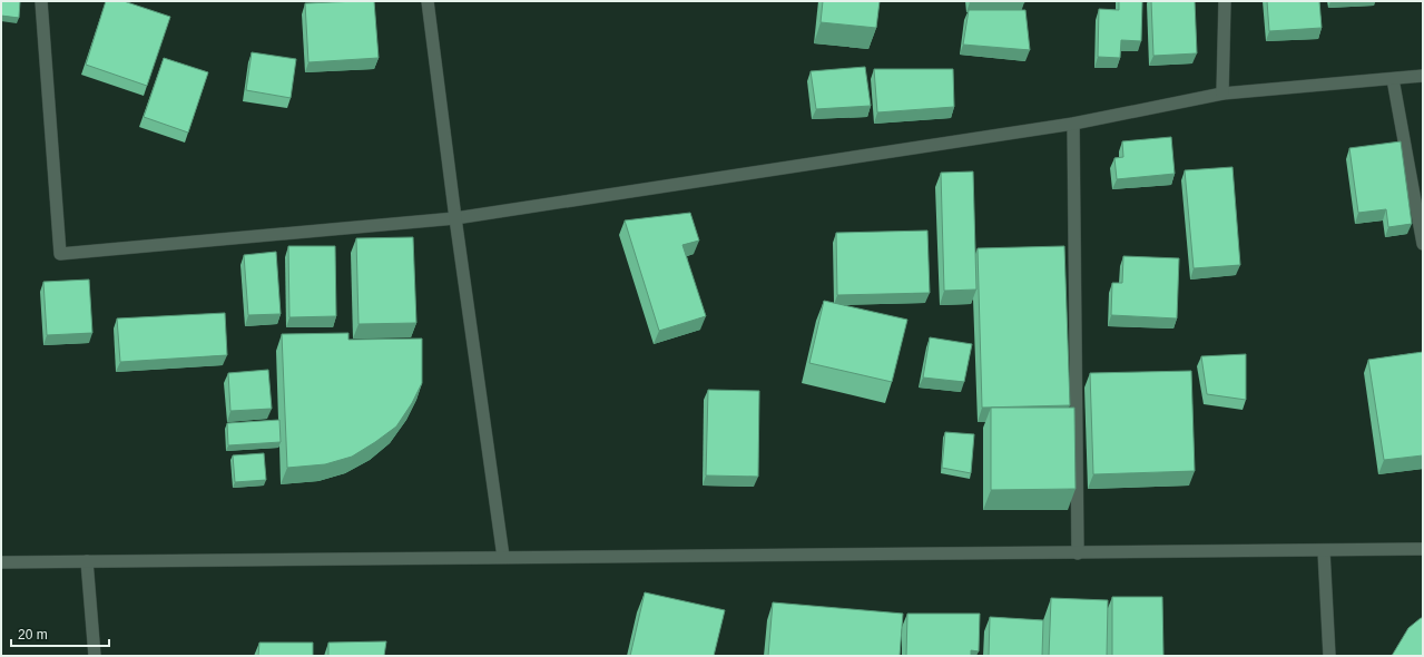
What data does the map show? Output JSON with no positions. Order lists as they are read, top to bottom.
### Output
{
  "scale_bar": "20 m"
}
